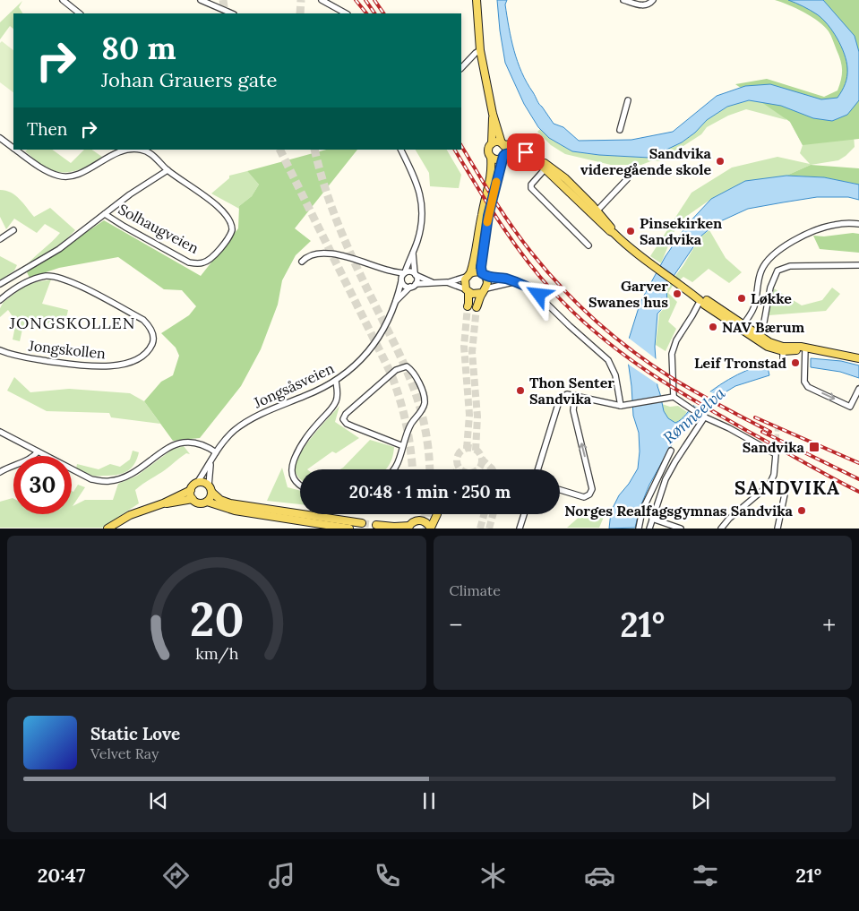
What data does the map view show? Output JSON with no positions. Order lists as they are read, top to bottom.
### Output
{
  "streets": {
    "street": ["Solhaugveien", "Jongskollen", "Jongsåsveien"]
  },
  "districts": ["JONGSKOLLEN", "SANDVIKA"],
  "water": ["Rønneelva"],
  "places": {
    "other": [
      "Sandvika videregående skole",
      "Pinsekirken Sandvika",
      "Garver Swanes hus",
      "Løkke",
      "NAV Bærum",
      "Leif Tronstad",
      "Thon Senter Sandvika",
      "Norges Realfagsgymnas Sandvika"
    ],
    "transit": ["Sandvika"]
  },
  "page": {
    "turn": ["80 m", "Johan Grauers gate"],
    "then": "Then",
    "limit": "30",
    "trip": "20:48 · 1 min · 250 m",
    "tile": "Climate",
    "heat": ["−", "21°", "+"],
    "song": ["Static Love", "Velvet Ray"],
    "tabs": ["20:47", "21°"],
    "gauge": ["20", "km/h"]
  }
}
